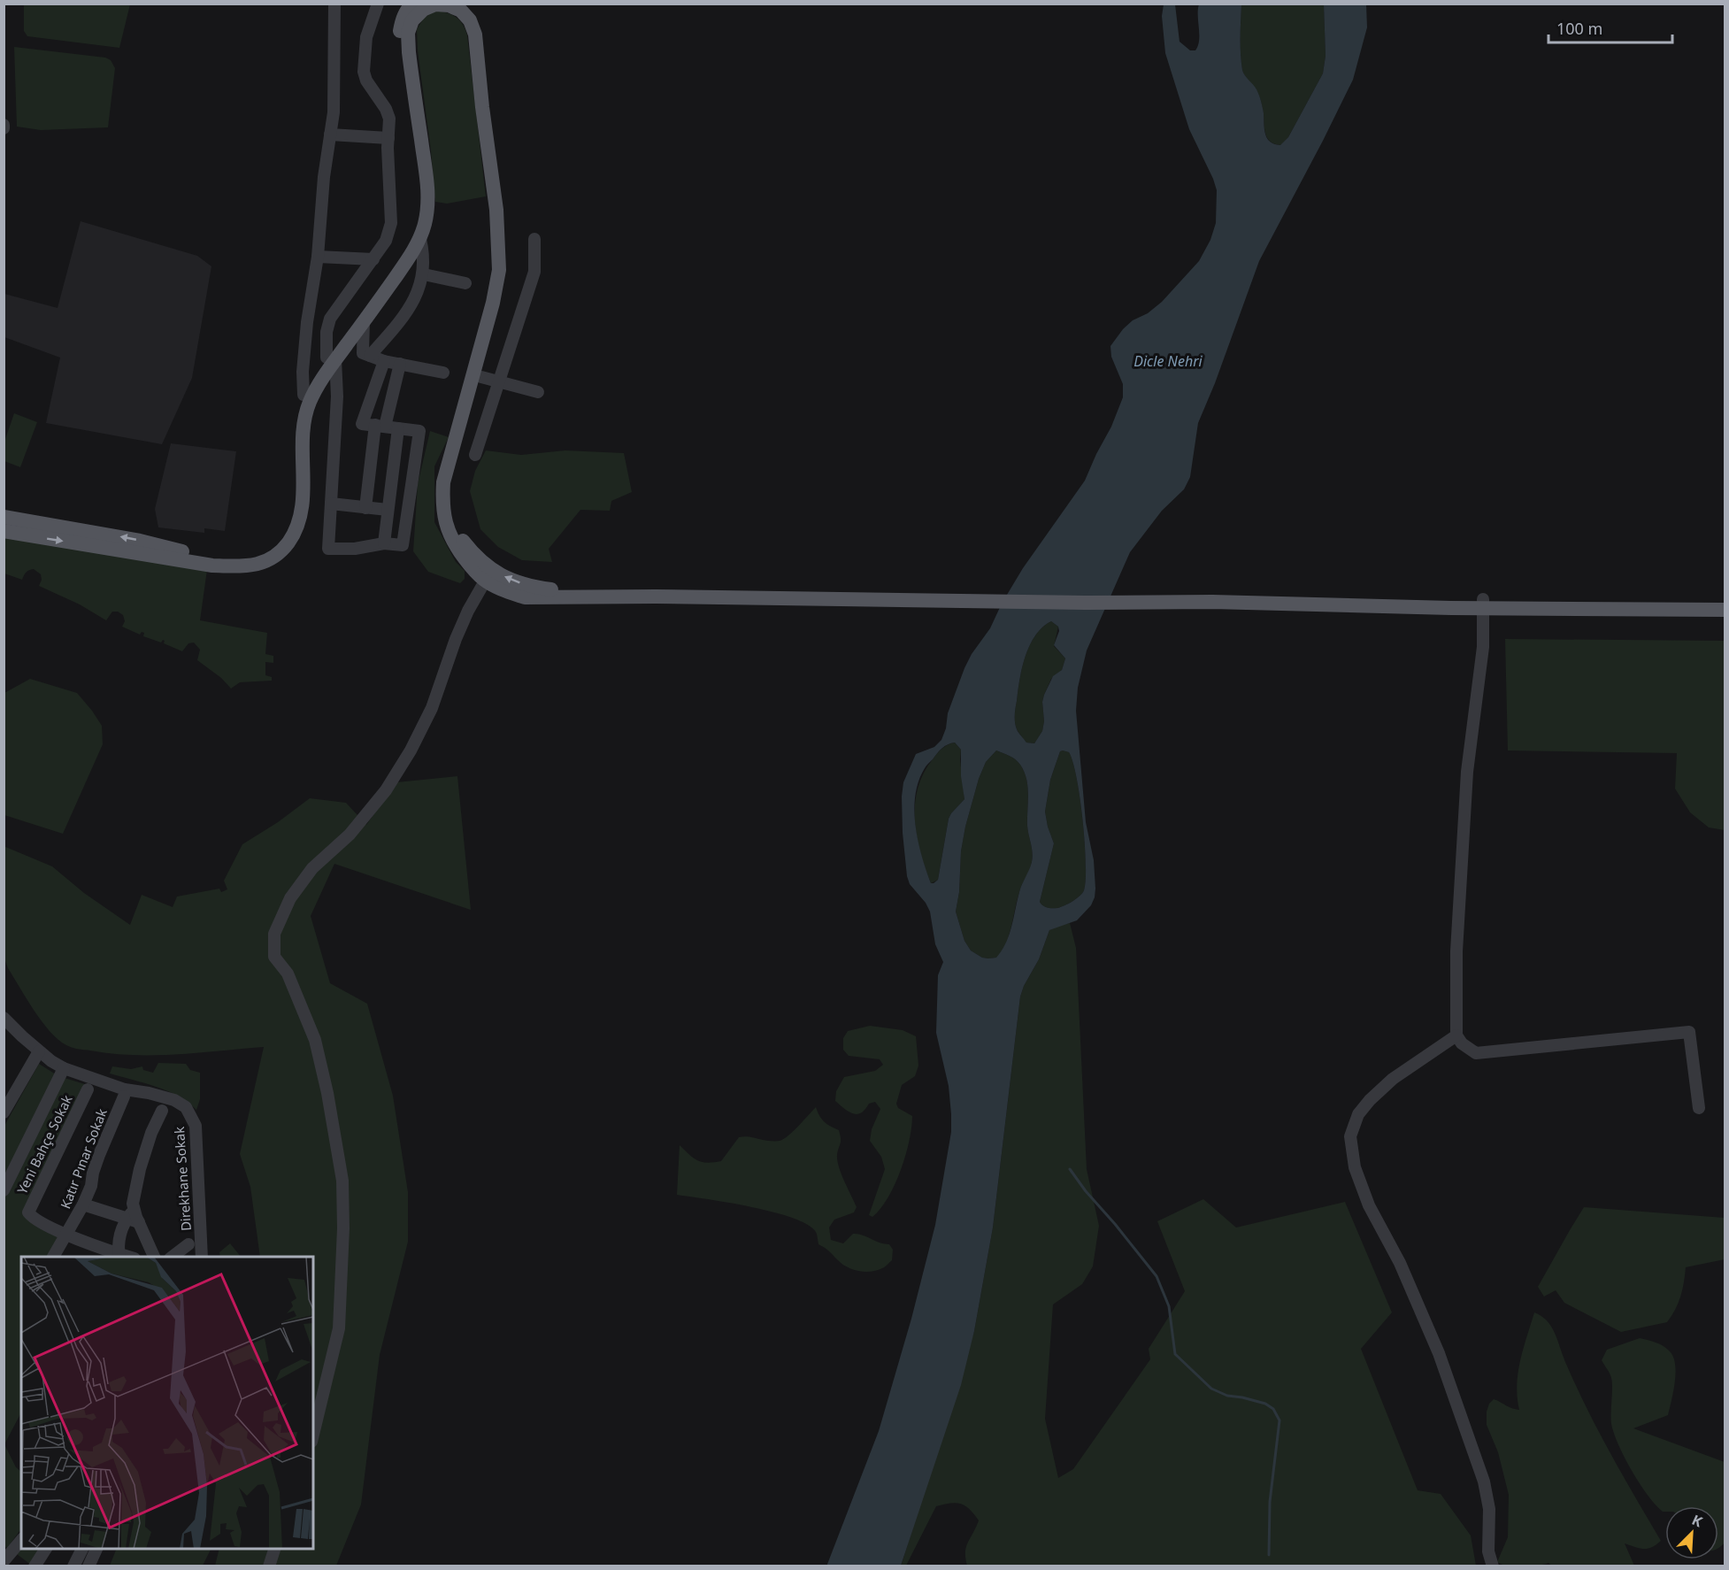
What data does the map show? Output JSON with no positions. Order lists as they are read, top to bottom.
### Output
{
  "streets": {
    "street": ["Yeni Bahçe Sokak", "Katır Pınar Sokak", "Direkhane Sokak"]
  },
  "crossings": [
    ["Yeni Bahçe Sokak", "Katır Pınar Sokak"]
  ],
  "water": ["Dicle Nehri"],
  "scale_bar": "100 m",
  "north": "top right"
}
